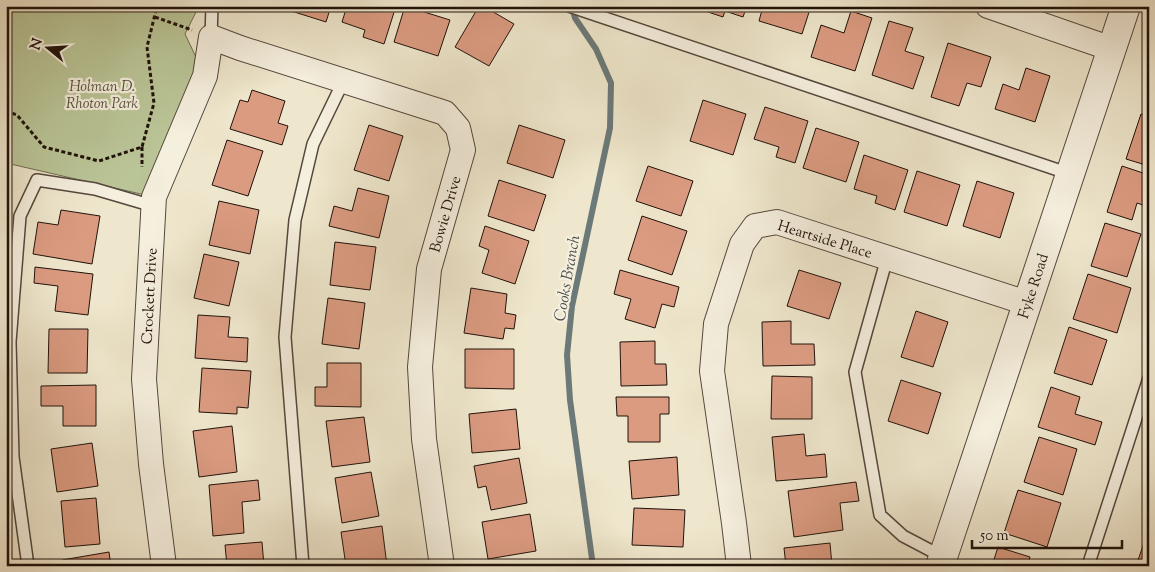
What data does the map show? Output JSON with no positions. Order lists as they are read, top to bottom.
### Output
{
  "streets": {
    "street": [
      "Bowie Drive",
      "Heartside Place",
      "Fyke Road",
      "Crockett Drive"
    ]
  },
  "crossings": [
    ["Bowie Drive", "Crockett Drive"],
    ["Heartside Place", "Fyke Road"]
  ],
  "water": ["Cooks Branch"],
  "parks": ["Holman D. Rhoton Park"],
  "scale_bar": "50 m",
  "north": "left"
}
